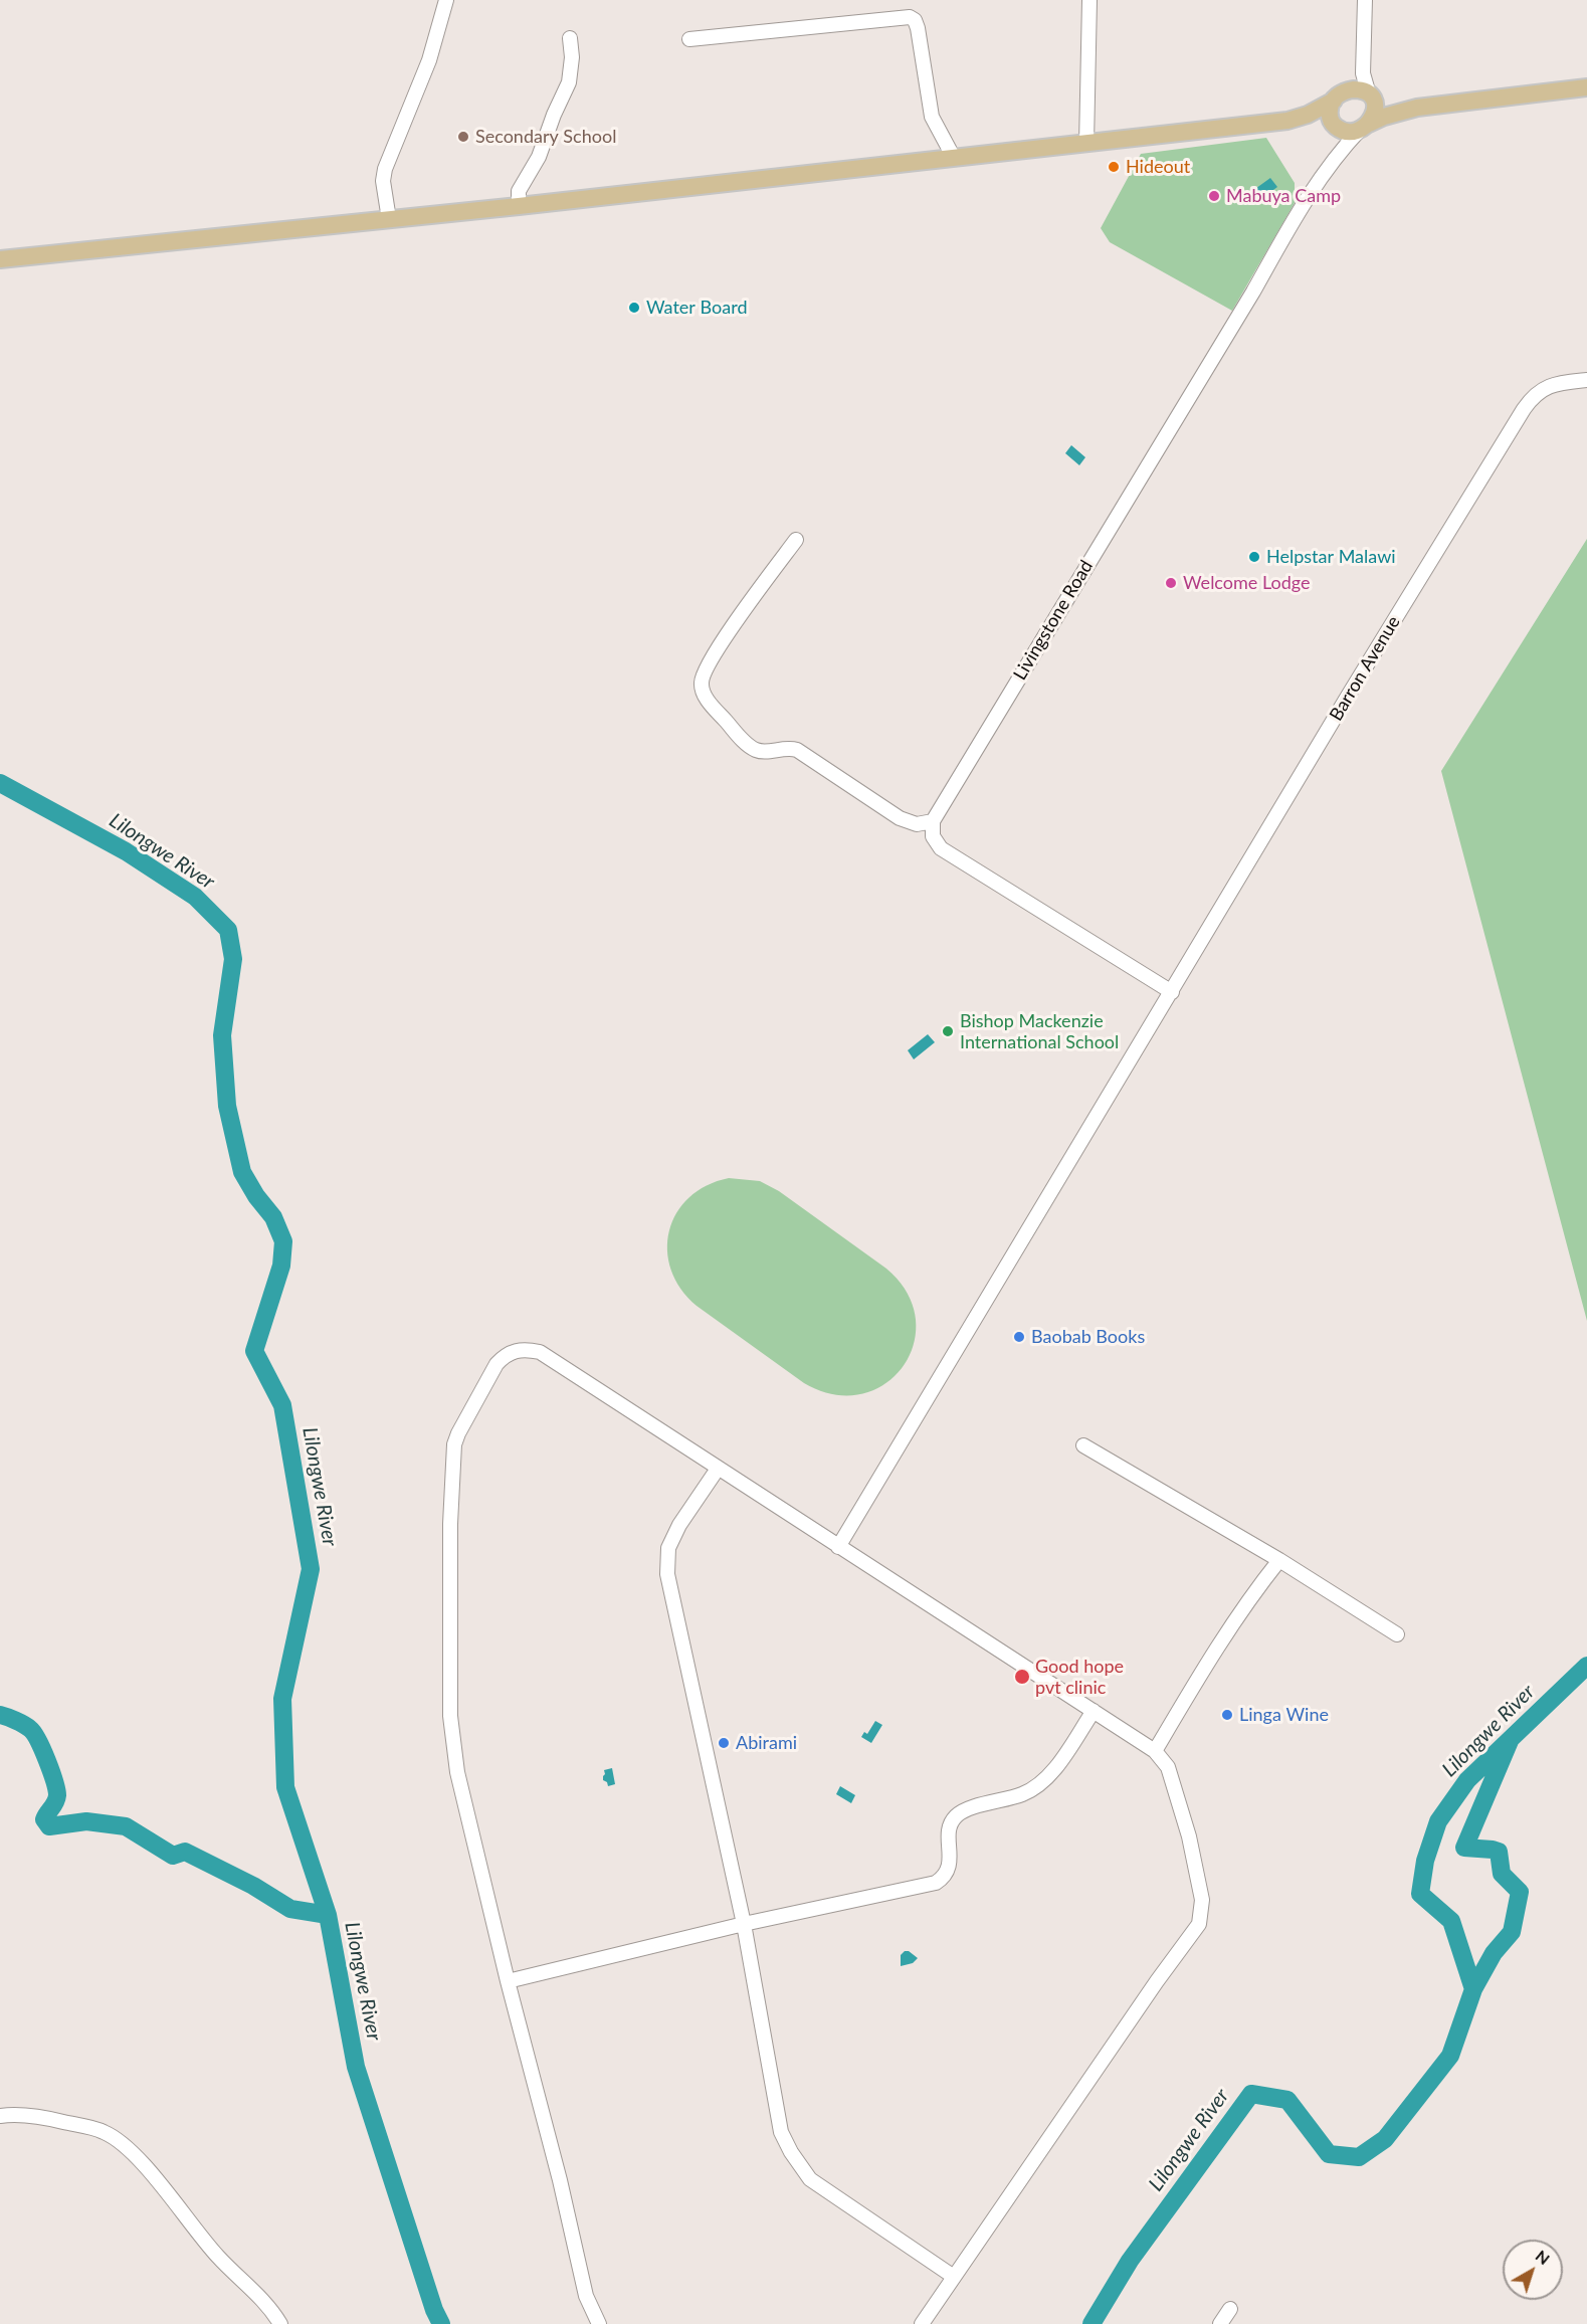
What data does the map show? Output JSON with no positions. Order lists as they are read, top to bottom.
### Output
{
  "streets": {
    "street": ["Livingstone Road", "Barron Avenue"]
  },
  "water": ["Lilongwe River"],
  "places": [
    "Secondary School",
    "Hideout",
    "Mabuya Camp",
    "Water Board",
    "Helpstar Malawi",
    "Welcome Lodge",
    "Bishop Mackenzie International School",
    "Baobab Books",
    "Good hope pvt clinic",
    "Linga Wine",
    "Abirami"
  ],
  "north": "top right"
}
